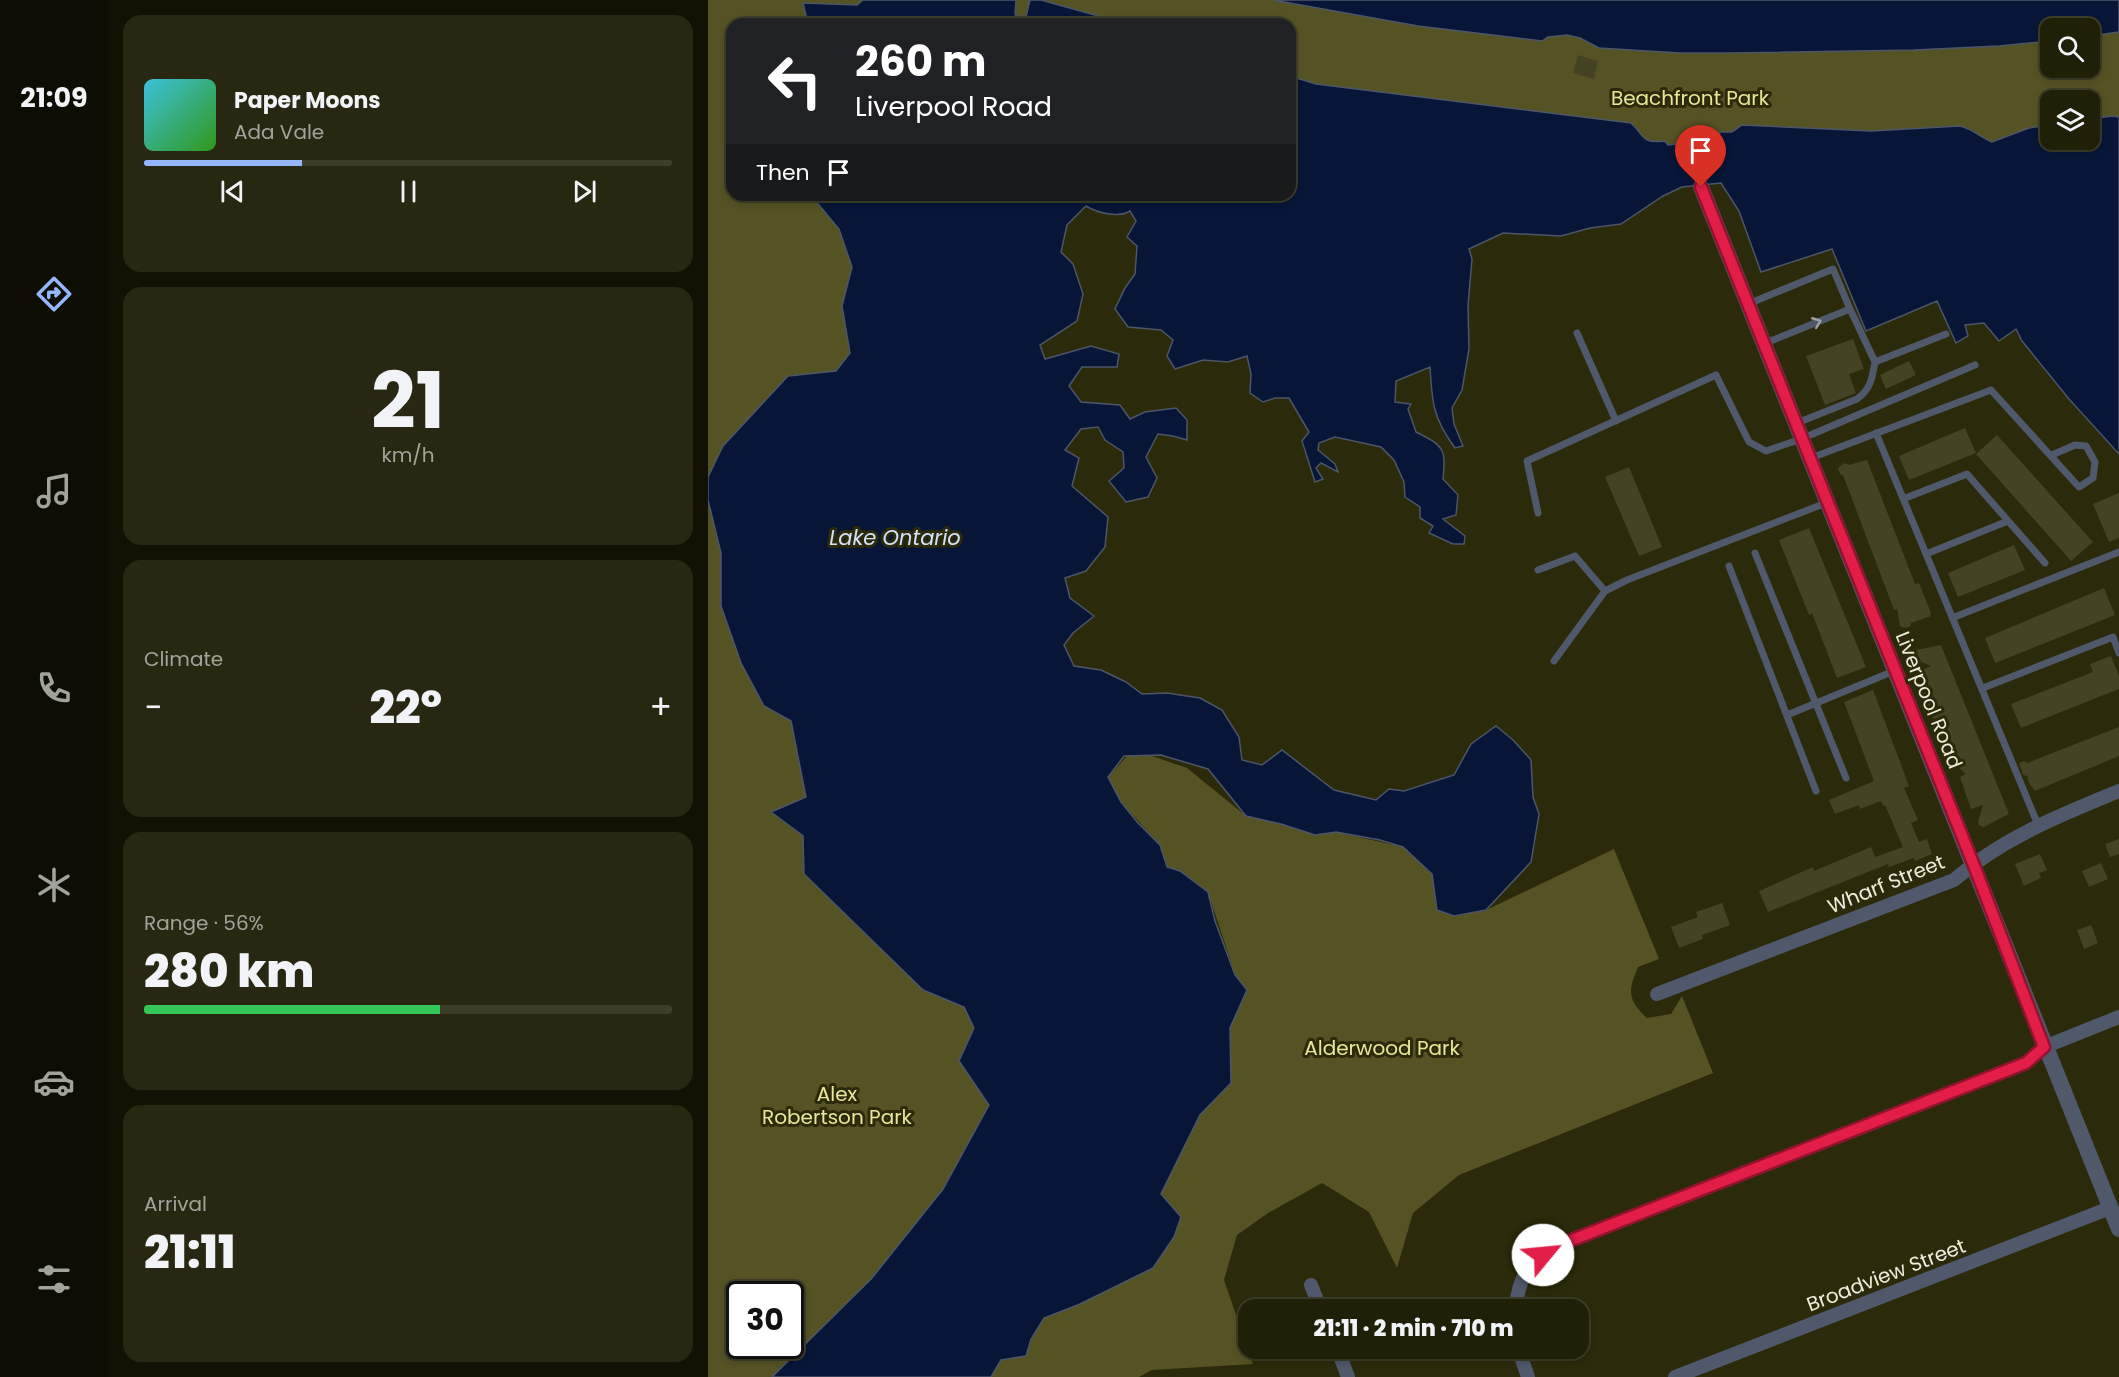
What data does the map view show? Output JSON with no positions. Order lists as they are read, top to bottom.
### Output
{
  "streets": {
    "street": ["Liverpool Road", "Wharf Street", "Broadview Street"]
  },
  "crossings": [
    ["Liverpool Road", "Wharf Street"],
    ["Liverpool Road", "Broadview Street"]
  ],
  "water": ["Lake Ontario"],
  "parks": ["Beachfront Park", "Alderwood Park", "Alex Robertson Park"],
  "page": {
    "tabs": "21:09",
    "turn": ["260 m", "Liverpool Road"],
    "song": ["Paper Moons", "Ada Vale"],
    "then": "Then",
    "tile": [
      ["21", "km/h"],
      "Climate",
      ["Range · 56%", "280 km"],
      ["Arrival", "21:11"]
    ],
    "heat": ["−", "22°", "+"],
    "limit": "30",
    "trip": "21:11 · 2 min · 710 m"
  }
}
